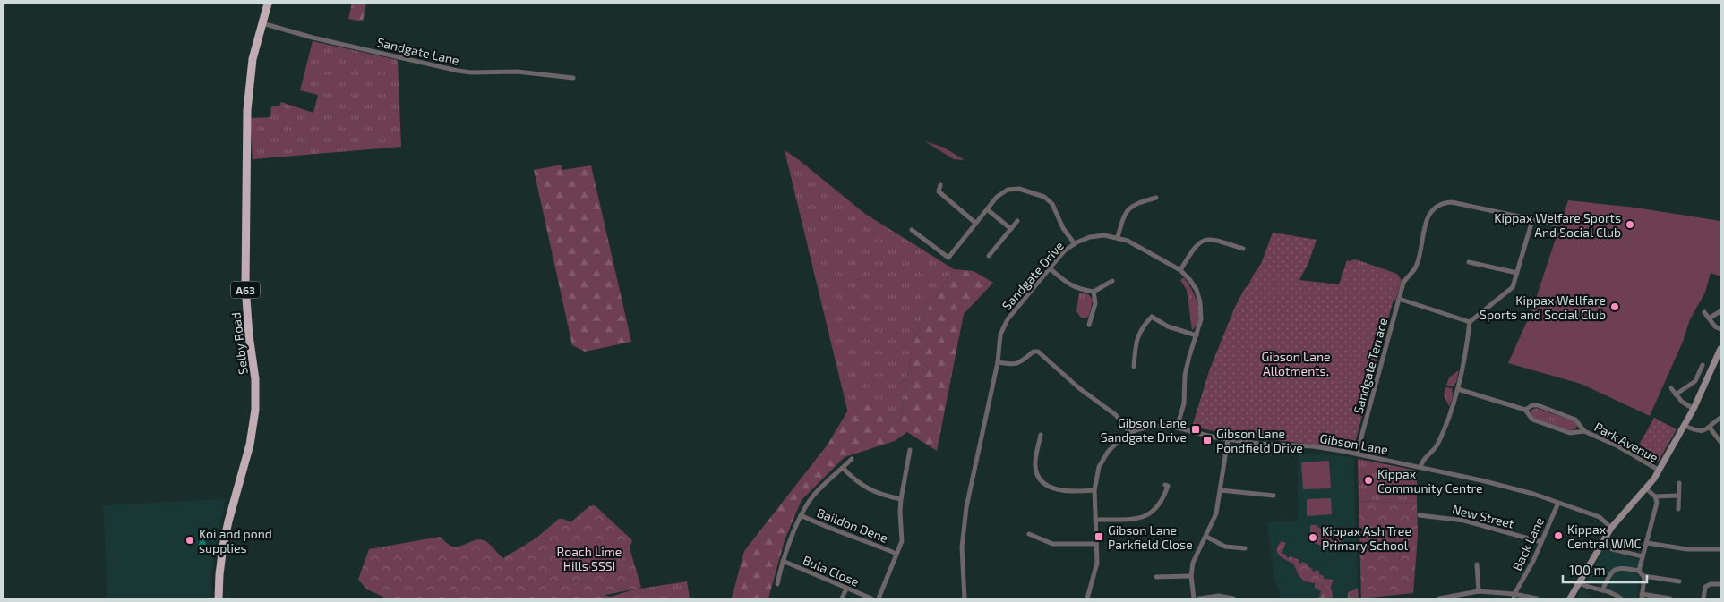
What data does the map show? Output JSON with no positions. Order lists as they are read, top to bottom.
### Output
{
  "streets": {
    "highway": ["A63", "Selby Road"],
    "street": [
      "Sandgate Lane",
      "Sandgate Drive",
      "Sandgate Terrace",
      "Park Avenue",
      "Gibson Lane",
      "New Street",
      "Baildon Dene",
      "Back Lane",
      "Bula Close"
    ]
  },
  "crossings": [
    ["Sandgate Lane", "Selby Road"],
    ["Sandgate Drive", "Gibson Lane"],
    ["Sandgate Terrace", "Gibson Lane"],
    ["Gibson Lane", "Back Lane"],
    ["New Street", "Back Lane"]
  ],
  "parks": ["Gibson Lane Allotments.", "Roach Lime Hills SSSI"],
  "places": {
    "other": [
      "Kippax Welfare Sports And Social Club",
      "Kippax Wellfare Sports and Social Club",
      "Kippax Community Centre",
      "Kippax Central WMC",
      "Kippax Ash Tree Primary School",
      "Koi and pond supplies"
    ],
    "transit": ["Gibson Lane Sandgate Drive", "Gibson Lane Pondfield Drive", "Gibson Lane Parkfield Close"]
  },
  "scale_bar": "100 m"
}
